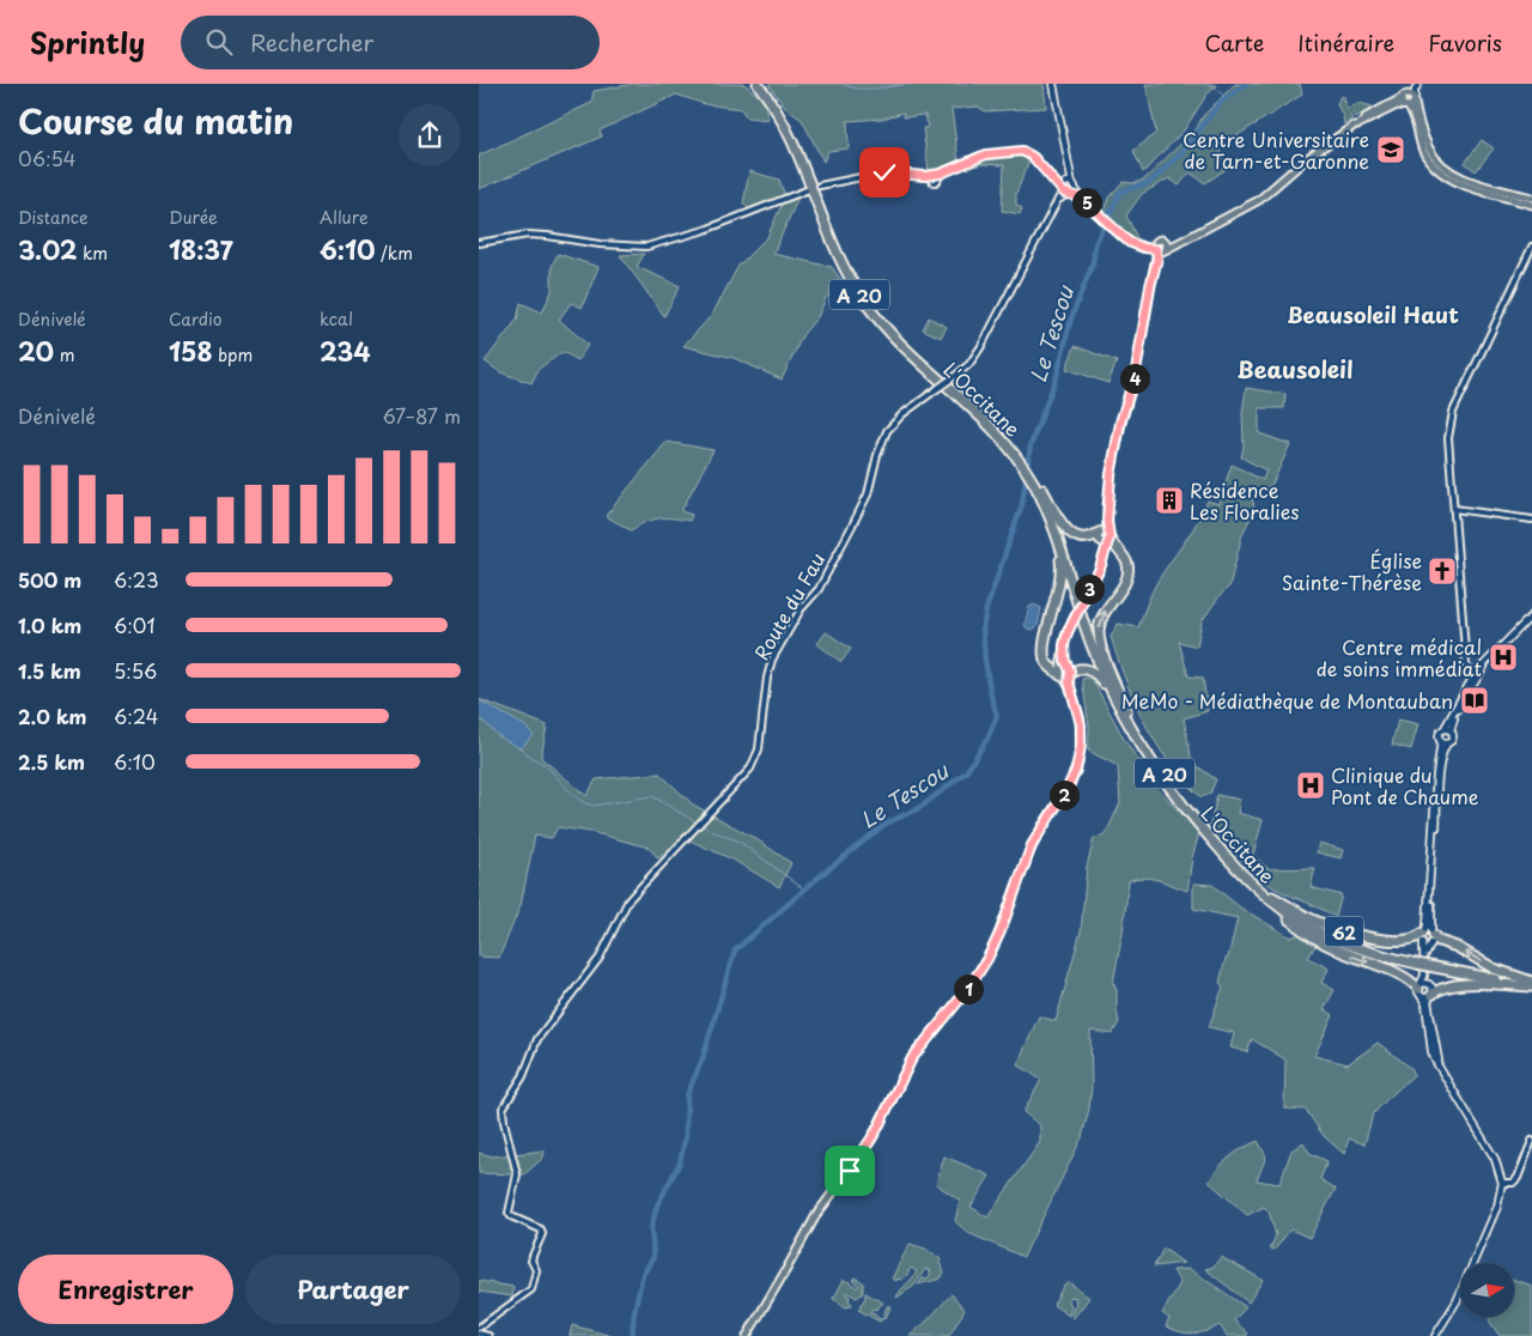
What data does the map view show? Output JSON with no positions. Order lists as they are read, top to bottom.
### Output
{
  "streets": {
    "highway": ["A 20", "L'Occitane", "62"],
    "street": ["Route du Fau"]
  },
  "crossings": [
    ["L'Occitane", "62"]
  ],
  "districts": ["Beausoleil Haut", "Beausoleil"],
  "water": ["Le Tescou"],
  "places": {
    "school or university": ["Centre Universitaire de Tarn-et-Garonne"],
    "building": ["Résidence Les Floralies"],
    "church": ["Église Sainte-Thérèse"],
    "hospital": ["Centre médical de soins immédiat", "Clinique du Pont de Chaume"],
    "library": ["MeMo - Médiathèque de Montauban"]
  },
  "north": "right",
  "page": {
    "header": "Sprintly",
    "search": "Rechercher",
    "nav": ["Carte", "Itinéraire", "Favoris"],
    "heading": ["Course du matin", "06:54"],
    "stats": [
      ["Distance", "3.02 km"],
      ["Durée", "18:37"],
      ["Allure", "6:10 /km"],
      ["Dénivelé", "20 m"],
      ["Cardio", "158 bpm"],
      ["kcal", "234"]
    ],
    "pins": [
      "5",
      "4",
      "3",
      "2",
      "1"
    ],
    "chart": ["Dénivelé", "67–87 m"],
    "list": [
      {
        "name": "500 m",
        "note": "6:23"
      },
      {
        "name": "1.0 km",
        "note": "6:01"
      },
      {
        "name": "1.5 km",
        "note": "5:56"
      },
      {
        "name": "2.0 km",
        "note": "6:24"
      },
      {
        "name": "2.5 km",
        "note": "6:10"
      }
    ],
    "buttons": ["Enregistrer", "Partager"]
  }
}
